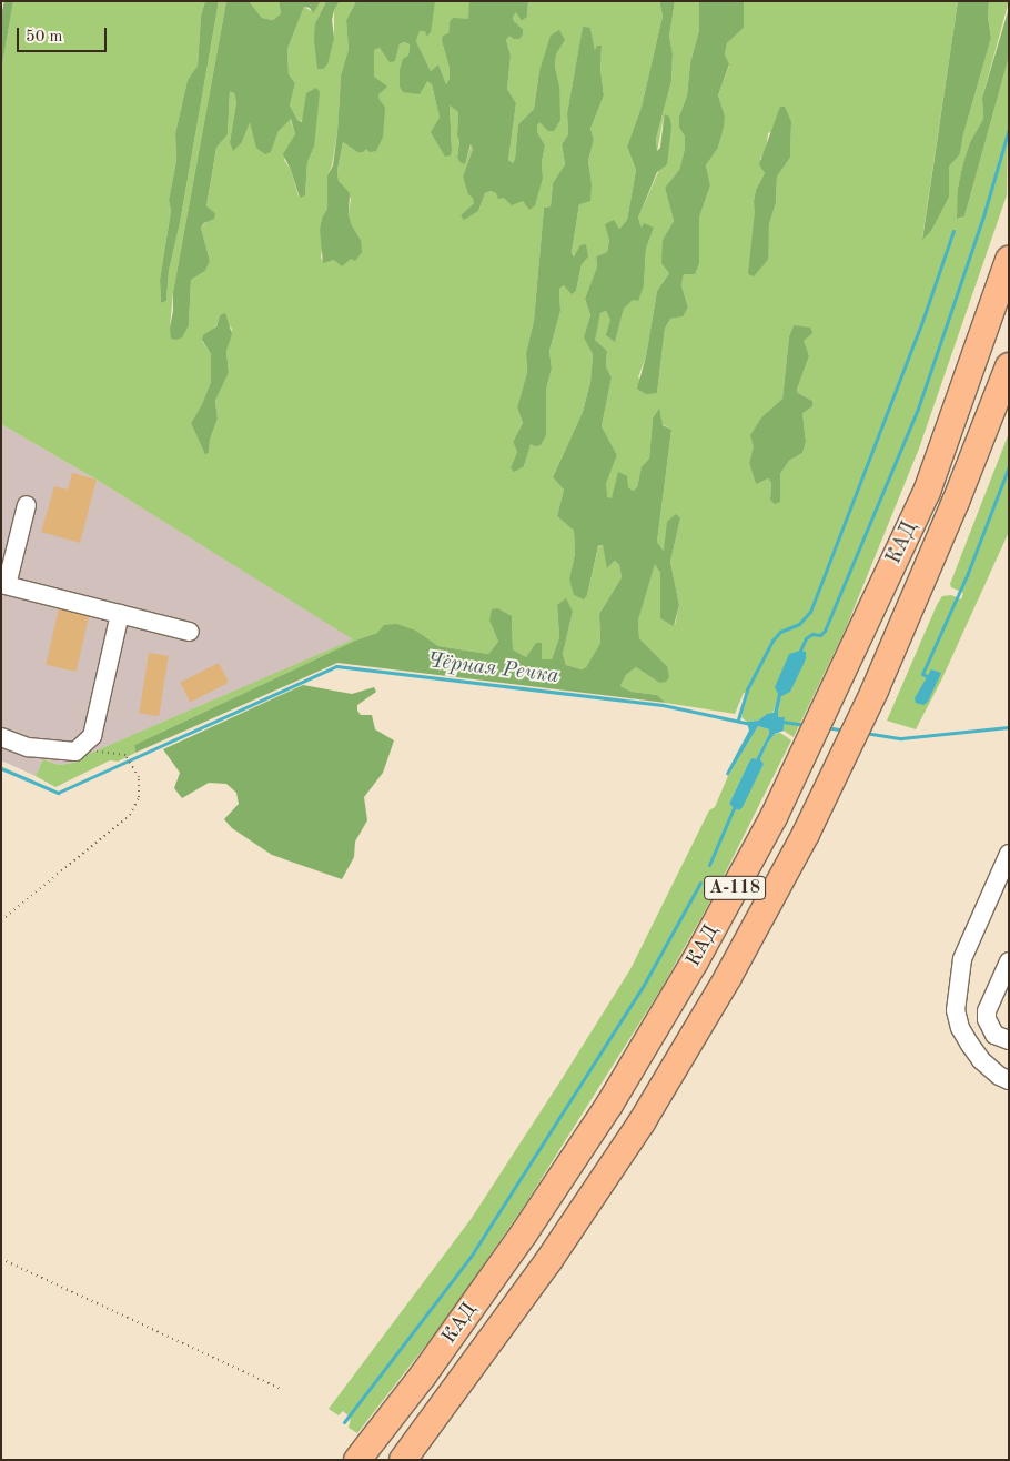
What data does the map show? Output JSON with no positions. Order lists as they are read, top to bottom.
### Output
{
  "streets": {
    "highway": ["КАД", "А-118"]
  },
  "water": ["Чёрная Речка"],
  "scale_bar": "50 m"
}
